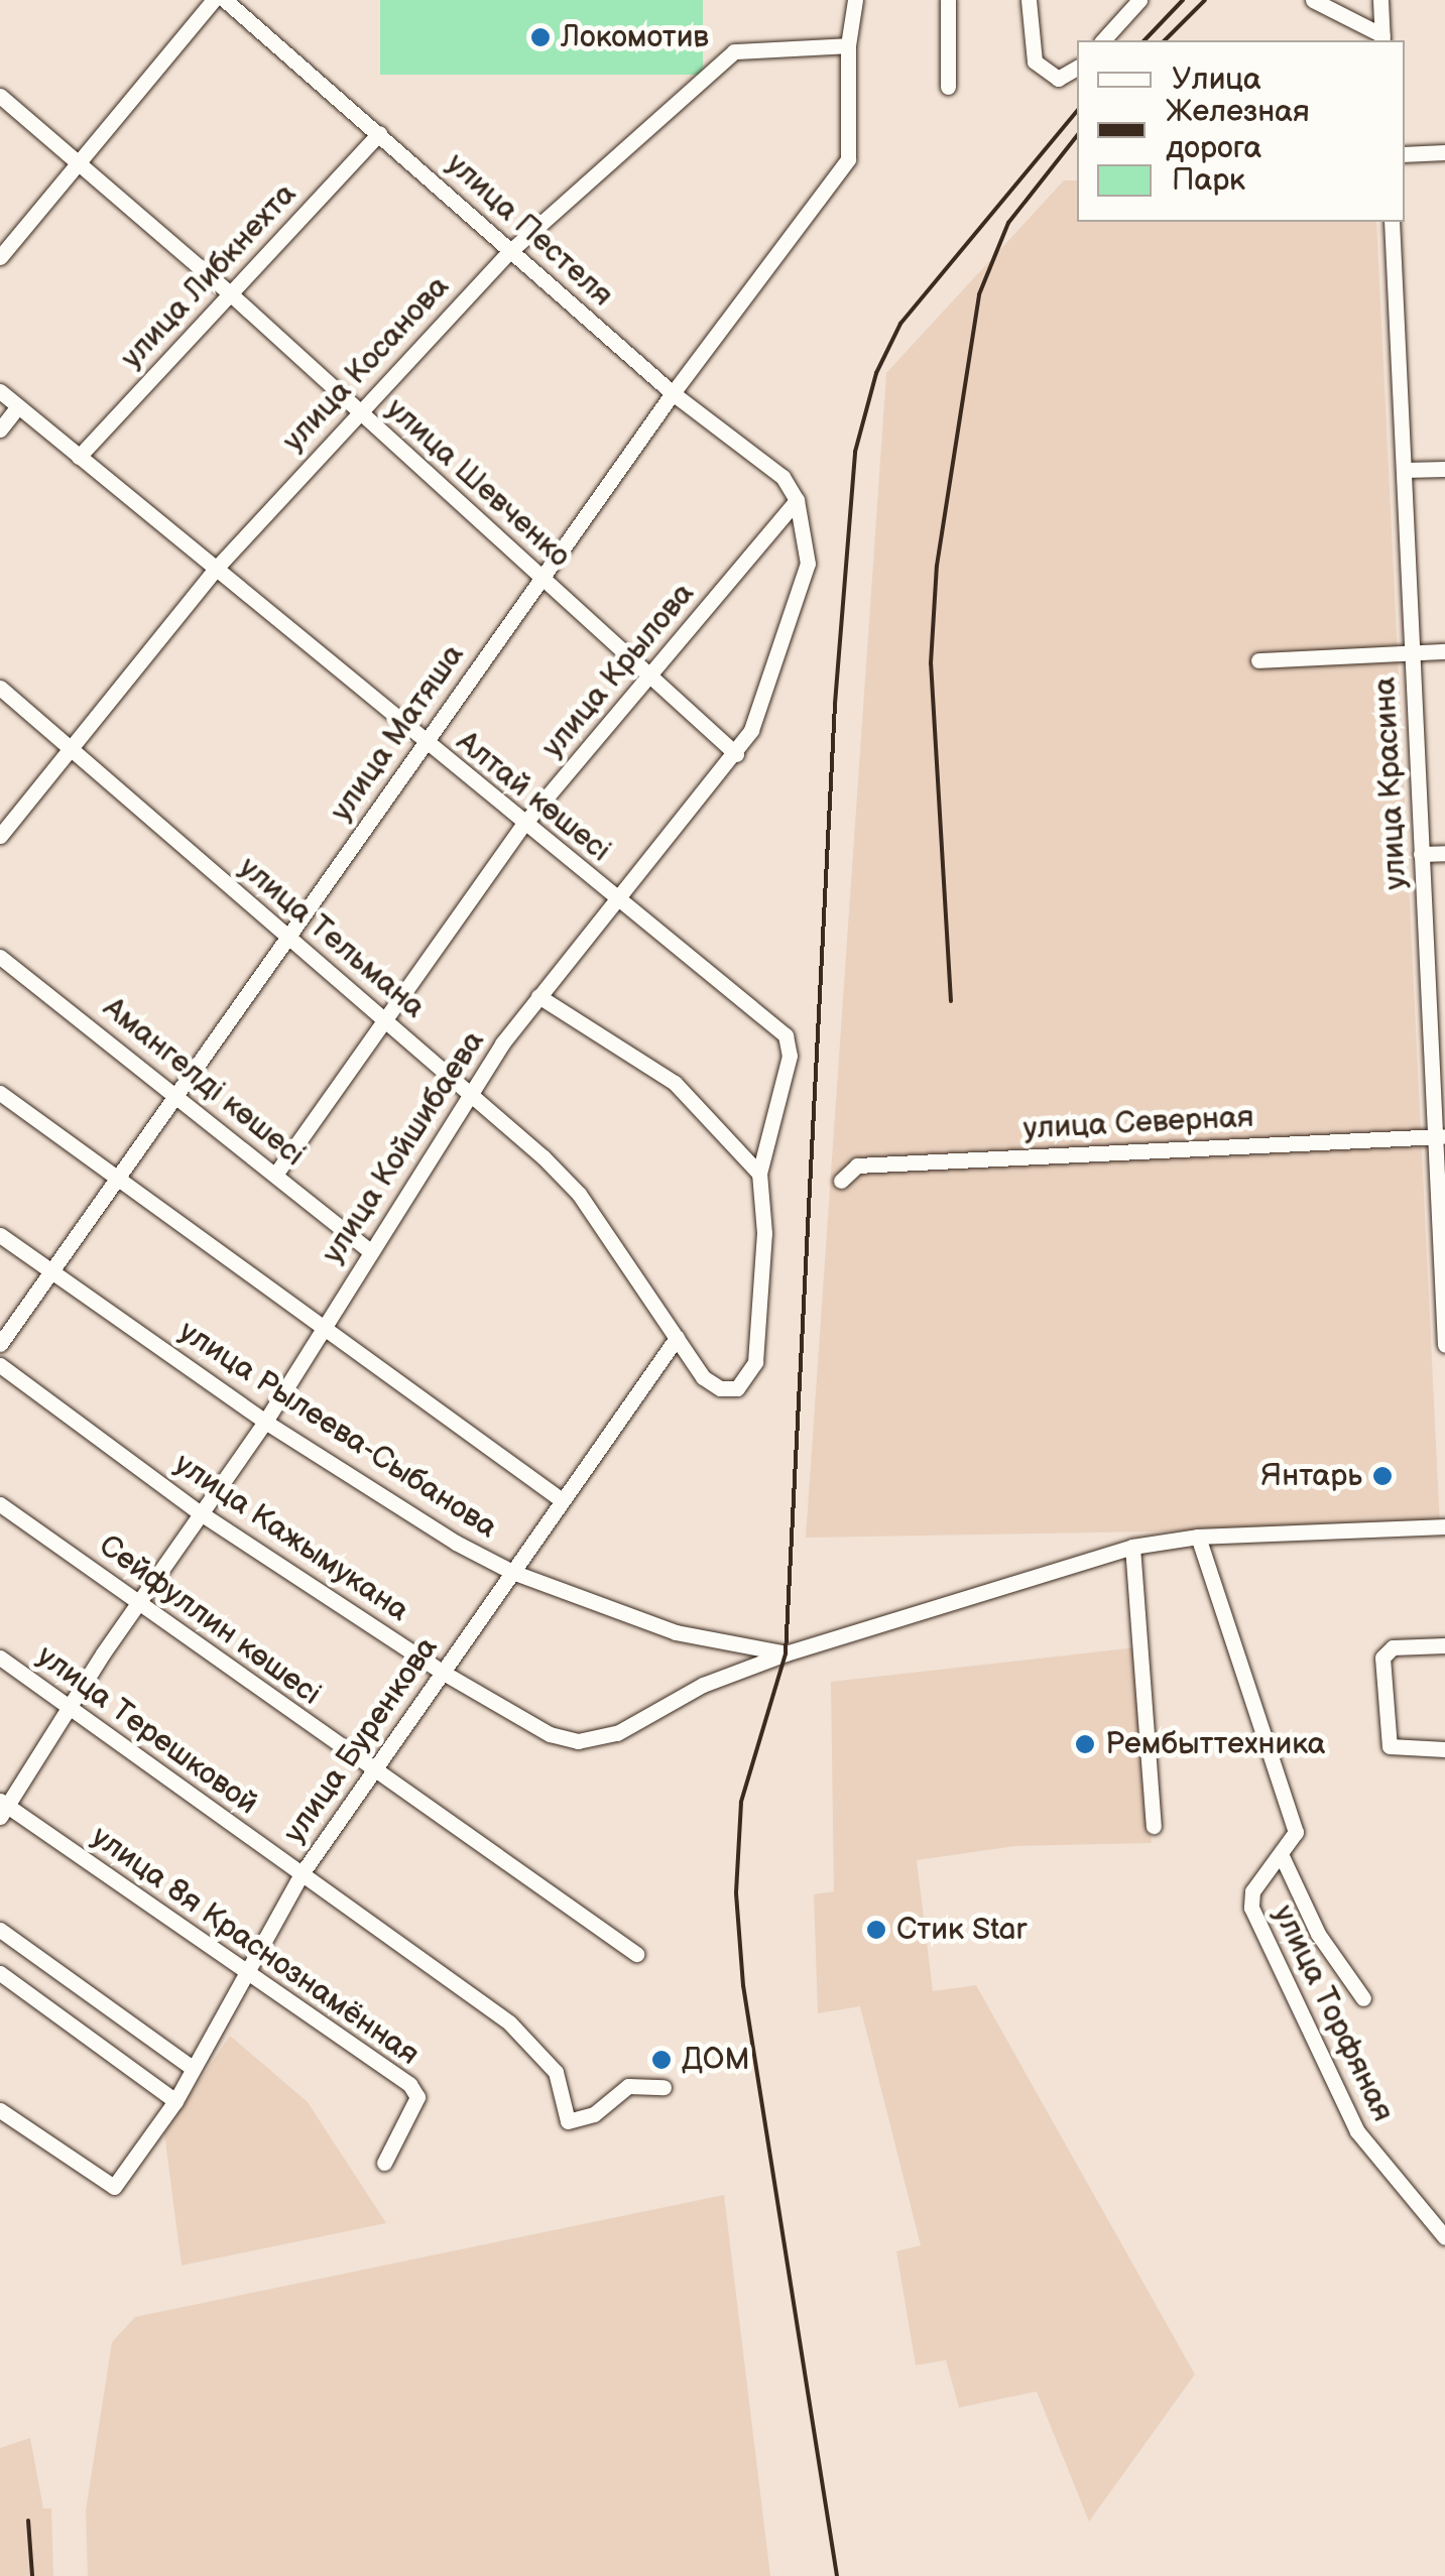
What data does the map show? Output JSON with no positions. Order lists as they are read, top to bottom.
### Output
{
  "streets": {
    "street": [
      "улица Пестеля",
      "улица Либкнехта",
      "улица Косанова",
      "улица Шевченко",
      "улица Крылова",
      "улица Матяша",
      "улица Красина",
      "Алтай көшесі",
      "улица Тельмана",
      "Амангелді көшесі",
      "улица Северная",
      "улица Койшибаева",
      "улица Рылеева-Сыбанова",
      "улица Кажымукана",
      "Сейфуллин көшесі",
      "улица Терешковой",
      "улица Буренкова",
      "улица 8я Краснознамённая",
      "улица Торфяная"
    ]
  },
  "crossings": [
    ["улица Пестеля", "улица Либкнехта"],
    ["улица Пестеля", "улица Косанова"],
    ["улица Пестеля", "улица Крылова"],
    ["улица Пестеля", "улица Матяша"],
    ["улица Пестеля", "улица Койшибаева"],
    ["улица Либкнехта", "улица Шевченко"],
    ["улица Либкнехта", "Алтай көшесі"],
    ["улица Косанова", "улица Шевченко"],
    ["улица Косанова", "улица Матяша"],
    ["улица Косанова", "Алтай көшесі"],
    ["улица Косанова", "улица Тельмана"],
    ["улица Шевченко", "улица Крылова"],
    ["улица Шевченко", "улица Матяша"],
    ["улица Шевченко", "улица Койшибаева"],
    ["улица Крылова", "Алтай көшесі"],
    ["улица Крылова", "улица Тельмана"],
    ["улица Крылова", "Амангелді көшесі"],
    ["улица Крылова", "улица Койшибаева"],
    ["улица Матяша", "Алтай көшесі"],
    ["улица Матяша", "улица Тельмана"],
    ["улица Матяша", "Амангелді көшесі"],
    ["улица Матяша", "улица Рылеева-Сыбанова"],
    ["улица Красина", "улица Северная"],
    ["Алтай көшесі", "улица Тельмана"],
    ["Алтай көшесі", "улица Койшибаева"],
    ["улица Тельмана", "улица Койшибаева"],
    ["улица Тельмана", "улица Буренкова"],
    ["Амангелді көшесі", "улица Койшибаева"],
    ["улица Койшибаева", "улица Рылеева-Сыбанова"],
    ["улица Койшибаева", "улица Кажымукана"],
    ["улица Койшибаева", "Сейфуллин көшесі"],
    ["улица Койшибаева", "улица Терешковой"],
    ["улица Койшибаева", "улица 8я Краснознамённая"],
    ["улица Рылеева-Сыбанова", "улица Кажымукана"],
    ["улица Рылеева-Сыбанова", "улица Буренкова"],
    ["улица Кажымукана", "улица Буренкова"],
    ["улица Кажымукана", "улица Торфяная"],
    ["Сейфуллин көшесі", "улица Буренкова"],
    ["улица Терешковой", "улица Буренкова"],
    ["улица Буренкова", "улица 8я Краснознамённая"]
  ],
  "places": [
    "Локомотив",
    "Янтарь",
    "Рембыттехника",
    "Стик Star",
    "ДОМ"
  ],
  "legend": ["Улица", "Железная дорога", "Парк"]
}
